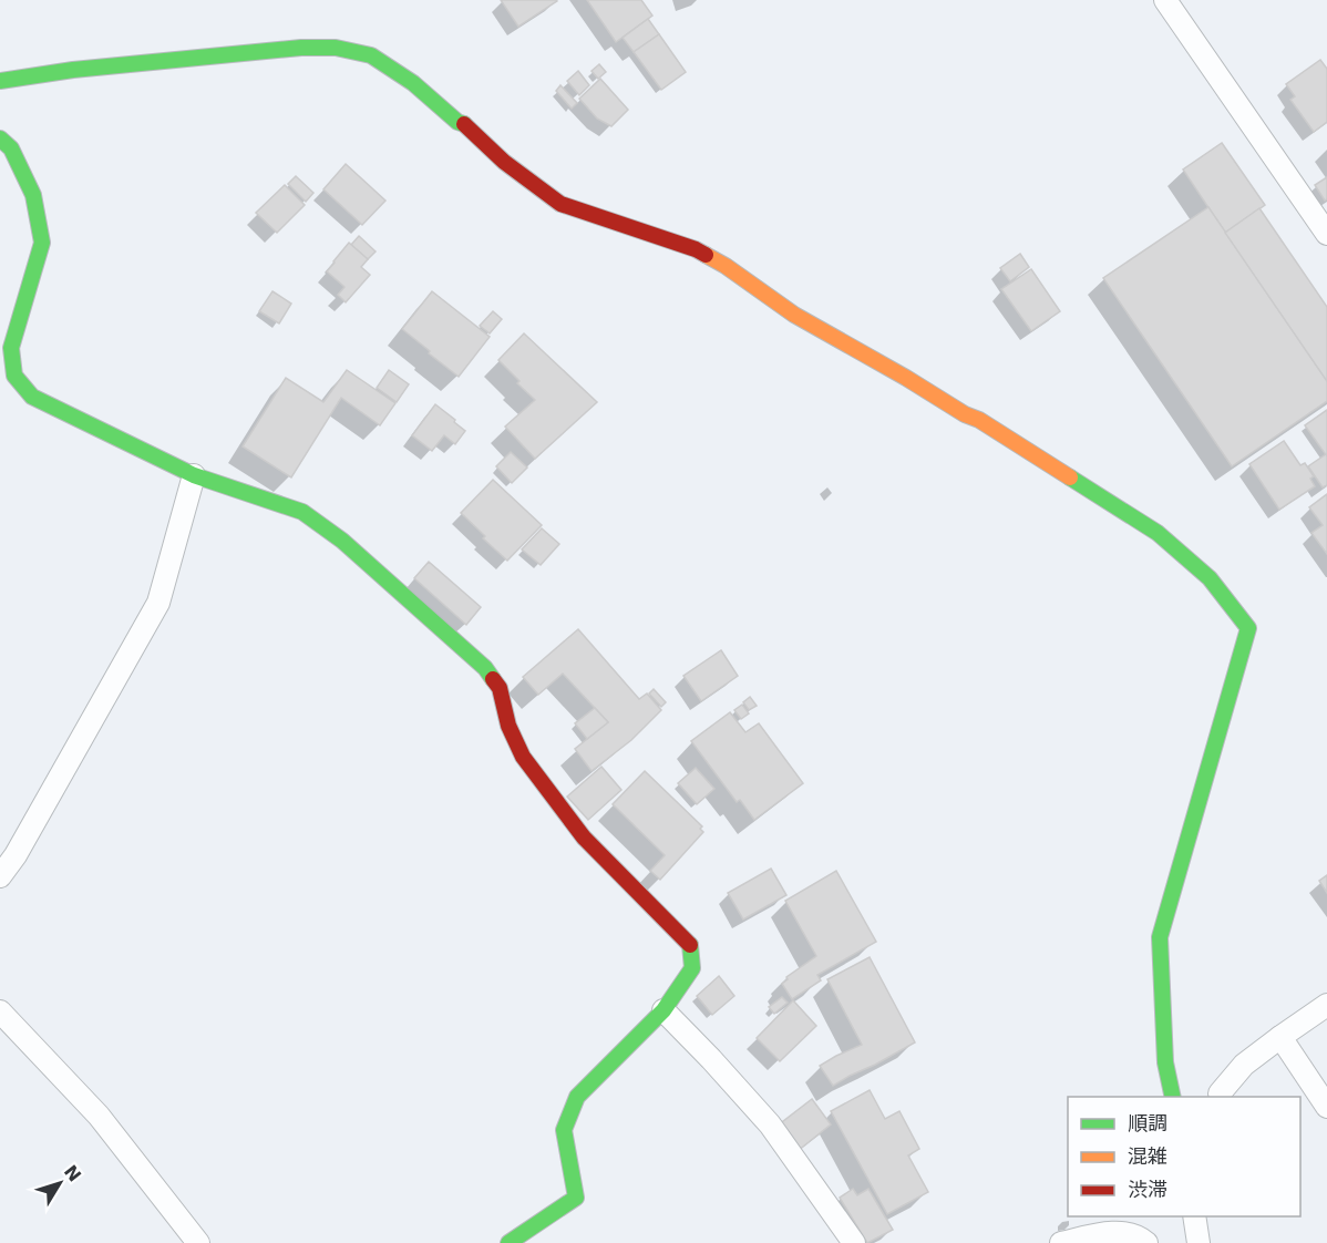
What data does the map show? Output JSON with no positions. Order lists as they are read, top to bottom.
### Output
{
  "legend": ["順調", "混雑", "渋滞"],
  "north": "top right"
}
